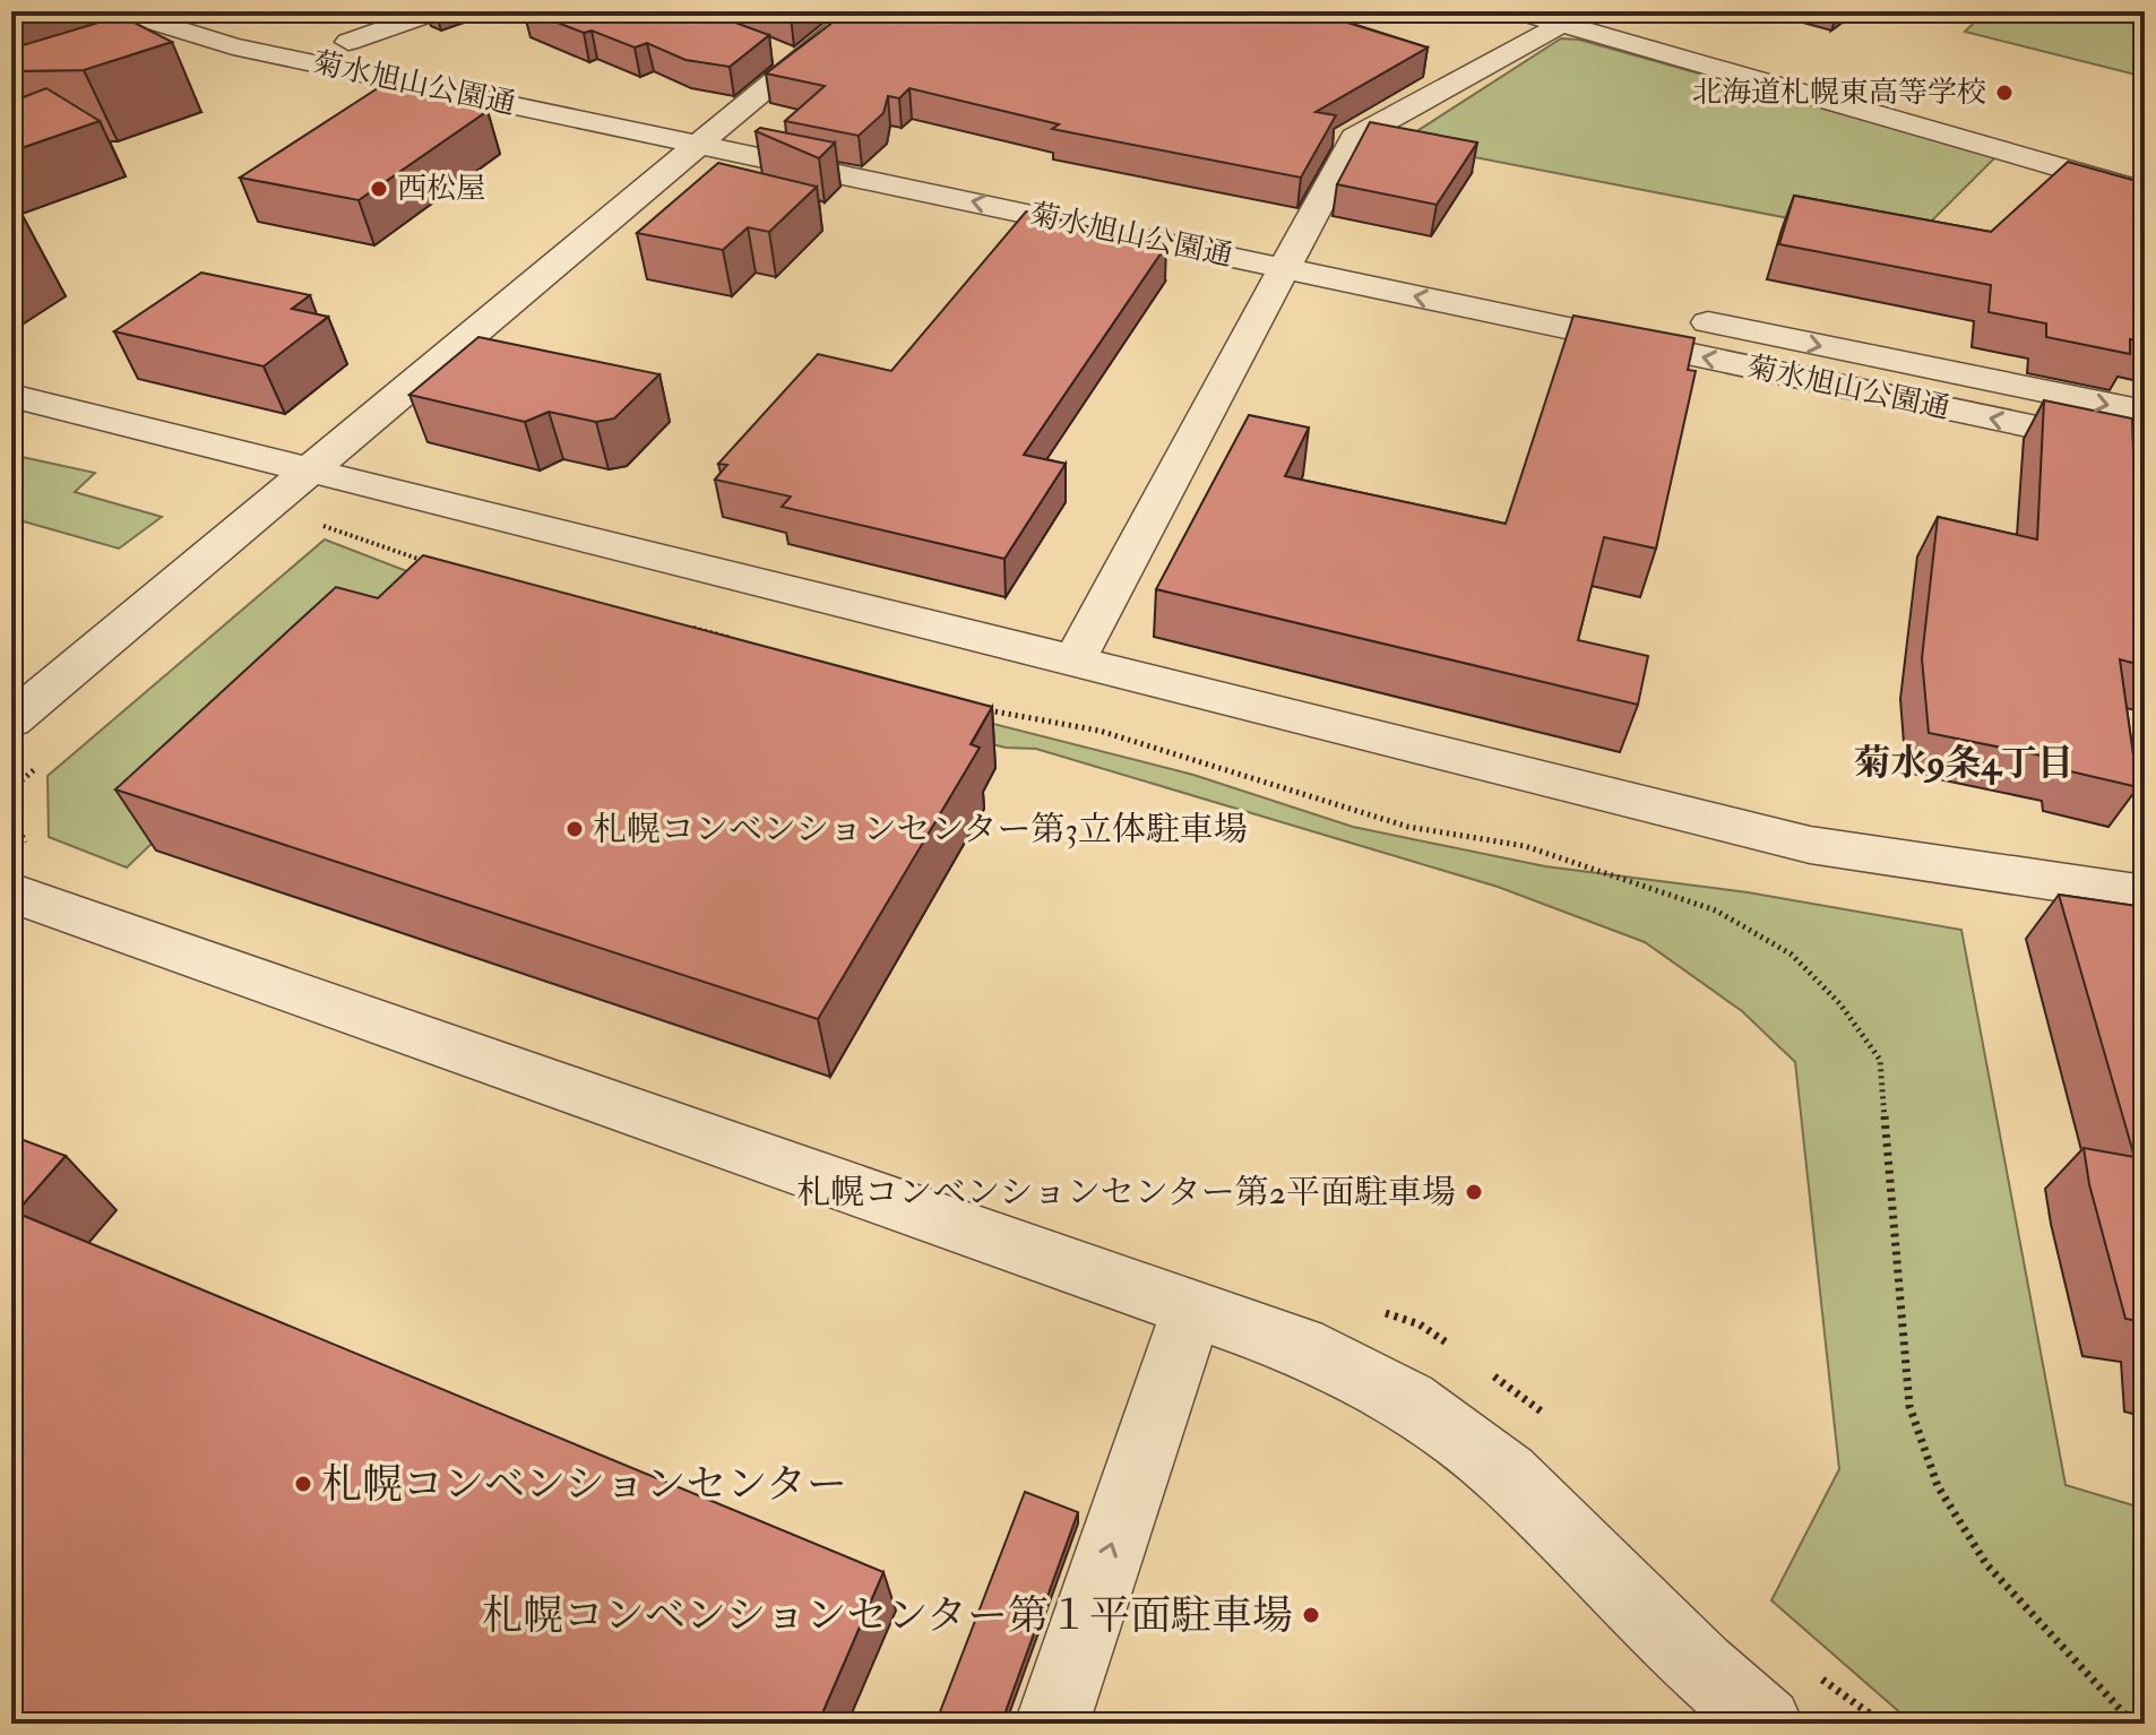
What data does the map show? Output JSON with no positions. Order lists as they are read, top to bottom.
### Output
{
  "streets": {
    "street": ["菊水旭山公園通"]
  },
  "districts": ["菊水9条4丁目"],
  "places": [
    "北海道札幌東高等学校",
    "西松屋",
    "札幌コンベンションセンター第3立体駐車場",
    "札幌コンベンションセンター第2平面駐車場",
    "札幌コンベンションセンター",
    "札幌コンベンションセンター第１平面駐車場"
  ]
}
